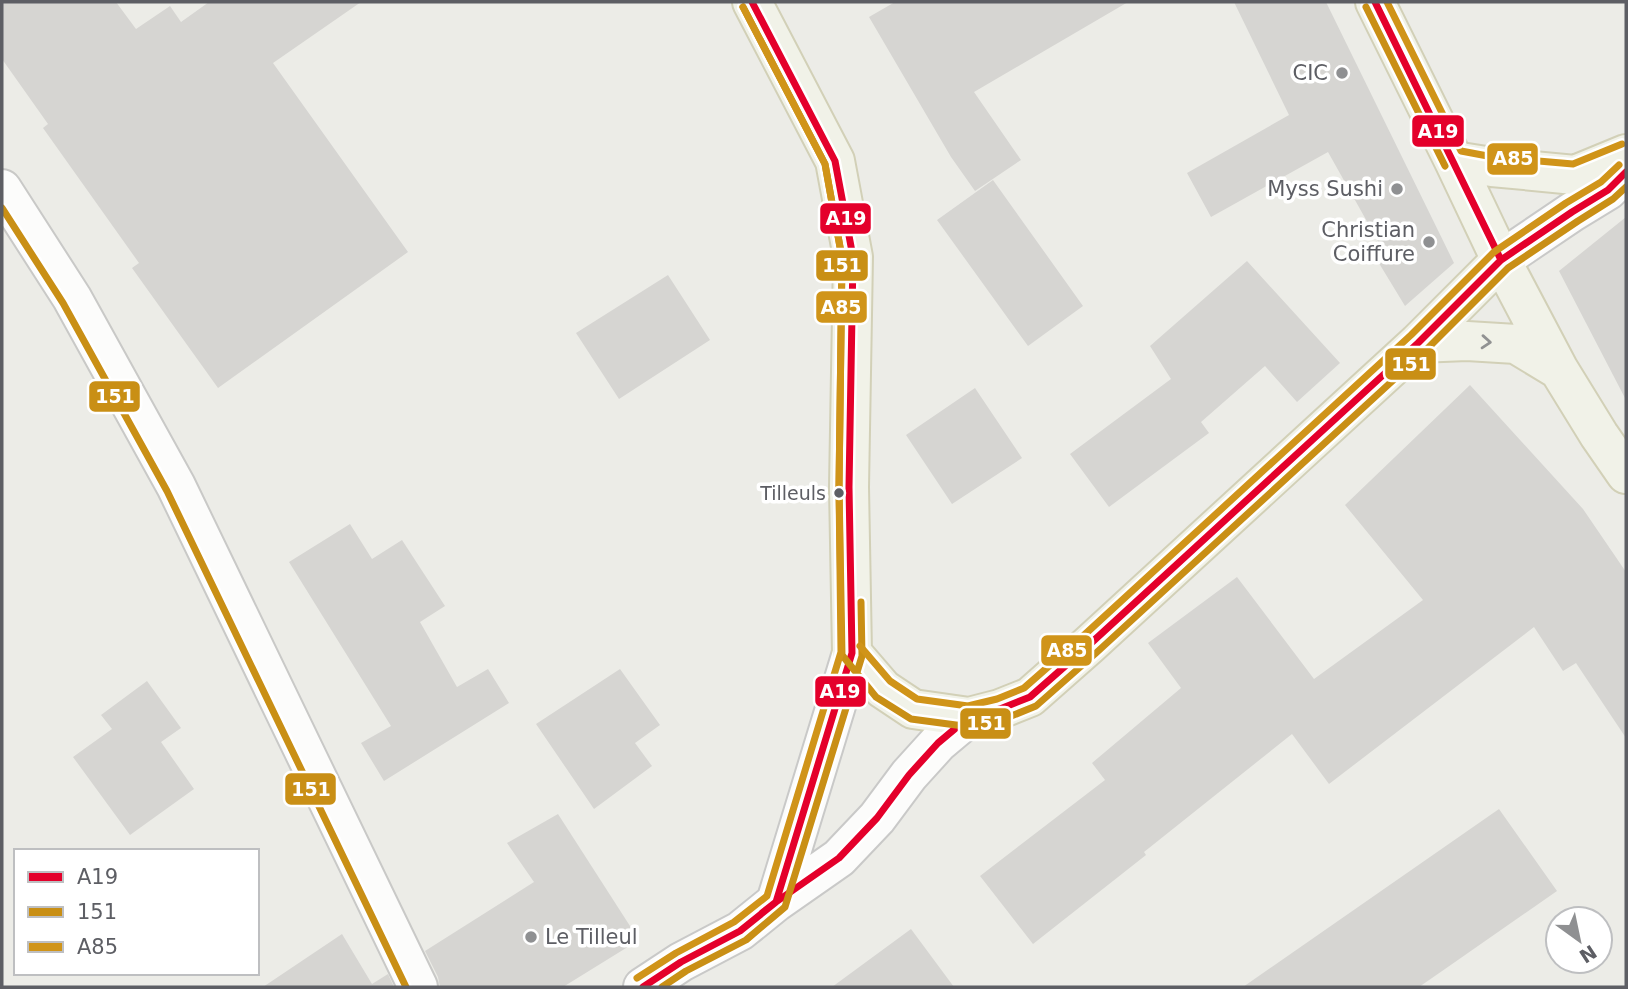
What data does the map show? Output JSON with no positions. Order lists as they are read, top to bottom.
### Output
{
  "places": [
    "CIC",
    "Myss Sushi",
    "Christian Coiffure",
    "Tilleuls",
    "Le Tilleul"
  ],
  "lines": ["transit line A19", "transit line A85", "transit line 151"],
  "legend": ["A19", "151", "A85"],
  "north": "bottom right"
}
